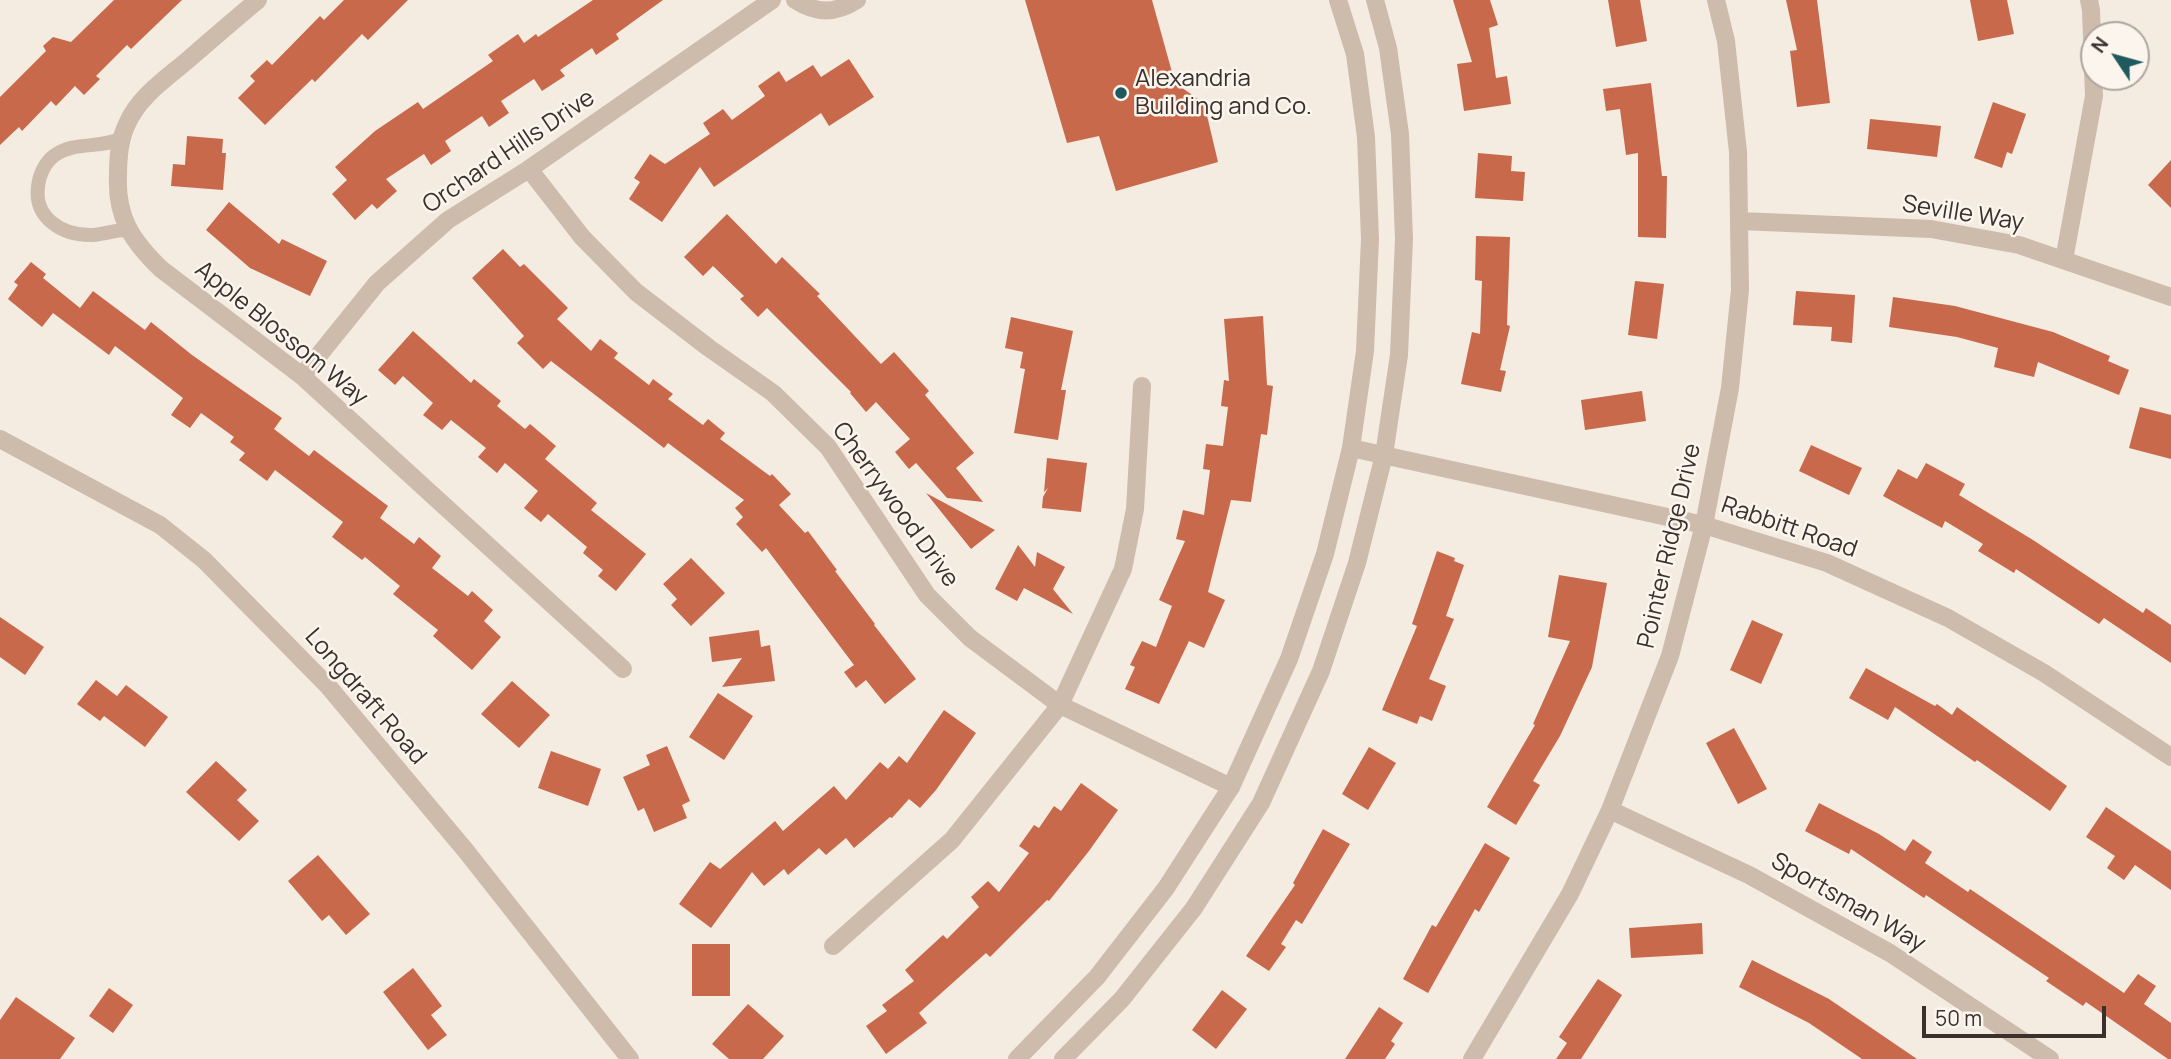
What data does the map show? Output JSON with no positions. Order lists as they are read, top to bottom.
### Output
{
  "streets": {
    "street": [
      "Orchard Hills Drive",
      "Seville Way",
      "Apple Blossom Way",
      "Cherrywood Drive",
      "Rabbitt Road",
      "Pointer Ridge Drive",
      "Longdraft Road",
      "Sportsman Way"
    ]
  },
  "crossings": [
    ["Orchard Hills Drive", "Apple Blossom Way"],
    ["Orchard Hills Drive", "Cherrywood Drive"],
    ["Seville Way", "Pointer Ridge Drive"],
    ["Rabbitt Road", "Pointer Ridge Drive"],
    ["Pointer Ridge Drive", "Sportsman Way"]
  ],
  "places": ["Alexandria Building and Co."],
  "scale_bar": "50 m",
  "north": "top left"
}
